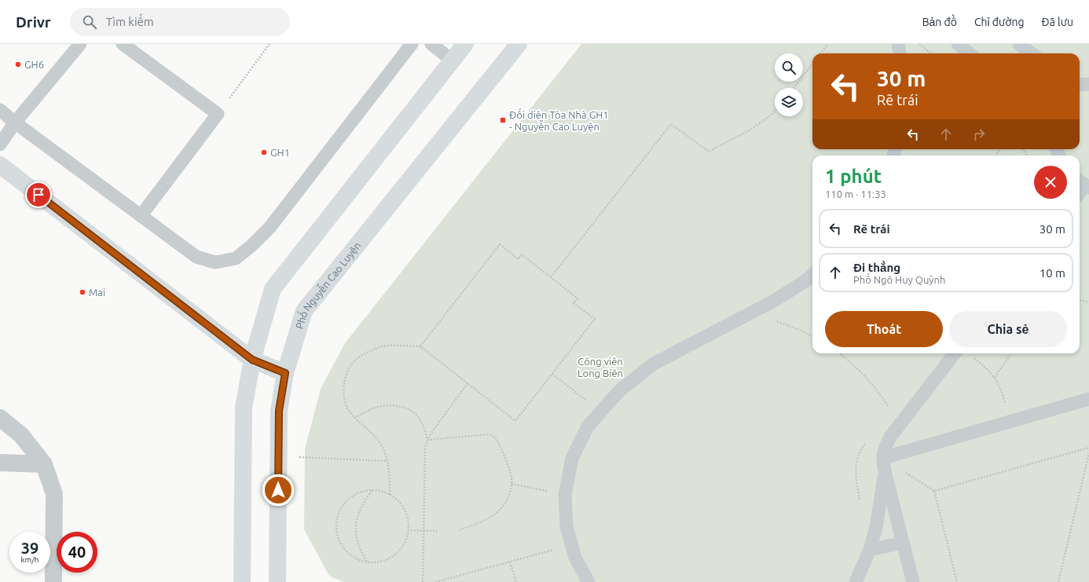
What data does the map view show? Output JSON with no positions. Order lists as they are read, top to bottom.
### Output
{
  "streets": {
    "street": ["Phố Nguyễn Cao Luyện"]
  },
  "parks": ["Công viên Long Biên"],
  "places": {
    "other": ["GH6", "GH1", "Mai"],
    "transit": ["Đối diện Tòa Nhà GH1 - Nguyễn Cao Luyện"]
  },
  "page": {
    "header": "Drivr",
    "search": "Tìm kiếm",
    "nav": ["Bản đồ", "Chỉ đường", "Đã lưu"],
    "turn": ["30 m", "Rẽ trái"],
    "heading": ["1 phút", "110 m · 11:33"],
    "list": [
      {
        "name": "Rẽ trái",
        "value": "30 m"
      },
      {
        "name": "Đi thẳng",
        "note": "Phố Ngô Huy Quỳnh",
        "value": "10 m"
      }
    ],
    "buttons": ["Thoát", "Chia sẻ"],
    "speed": "39 km/h",
    "limit": "40"
  }
}
